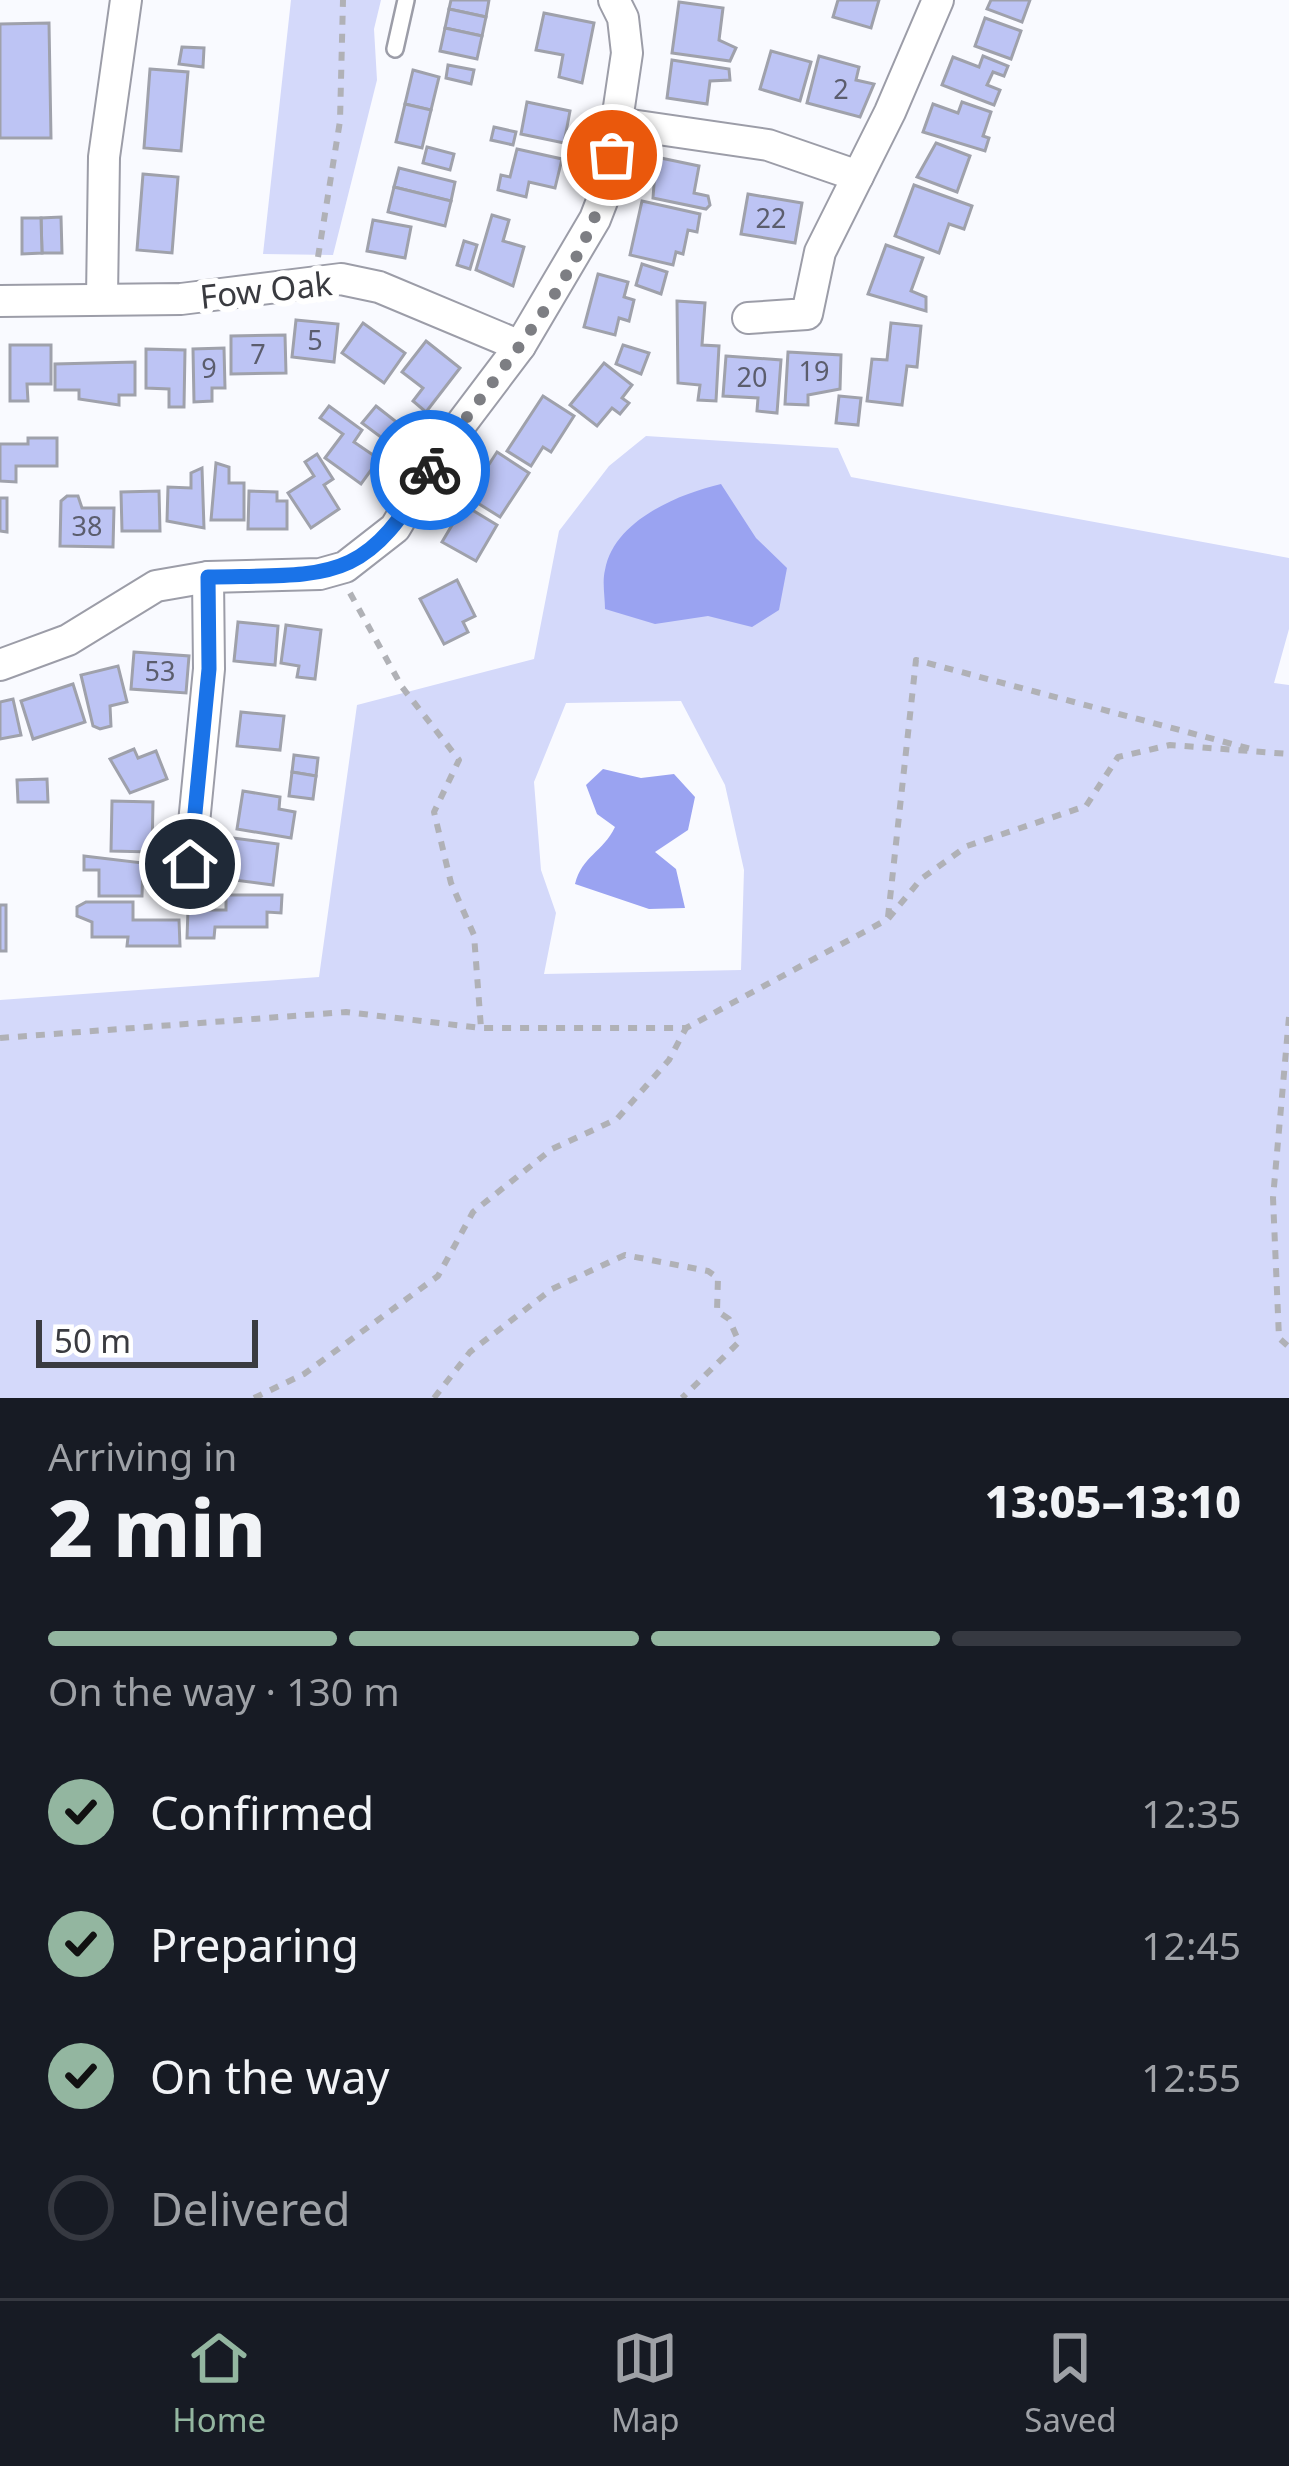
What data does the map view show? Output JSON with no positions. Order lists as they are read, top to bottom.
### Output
{
  "streets": {
    "street": ["Fow Oak"]
  },
  "house_numbers": [
    "2",
    "22",
    "5",
    "7",
    "9",
    "19",
    "20",
    "38",
    "53"
  ],
  "scale_bar": "50 m",
  "page": {
    "scale": "50 m",
    "heading": ["2 min", "Arriving in", "13:05–13:10"],
    "bar": "On the way · 130 m",
    "list": [
      ["Confirmed", "12:35"],
      ["Preparing", "12:45"],
      ["On the way", "12:55"],
      "Delivered"
    ],
    "tabs": ["Home", "Map", "Saved"]
  }
}
